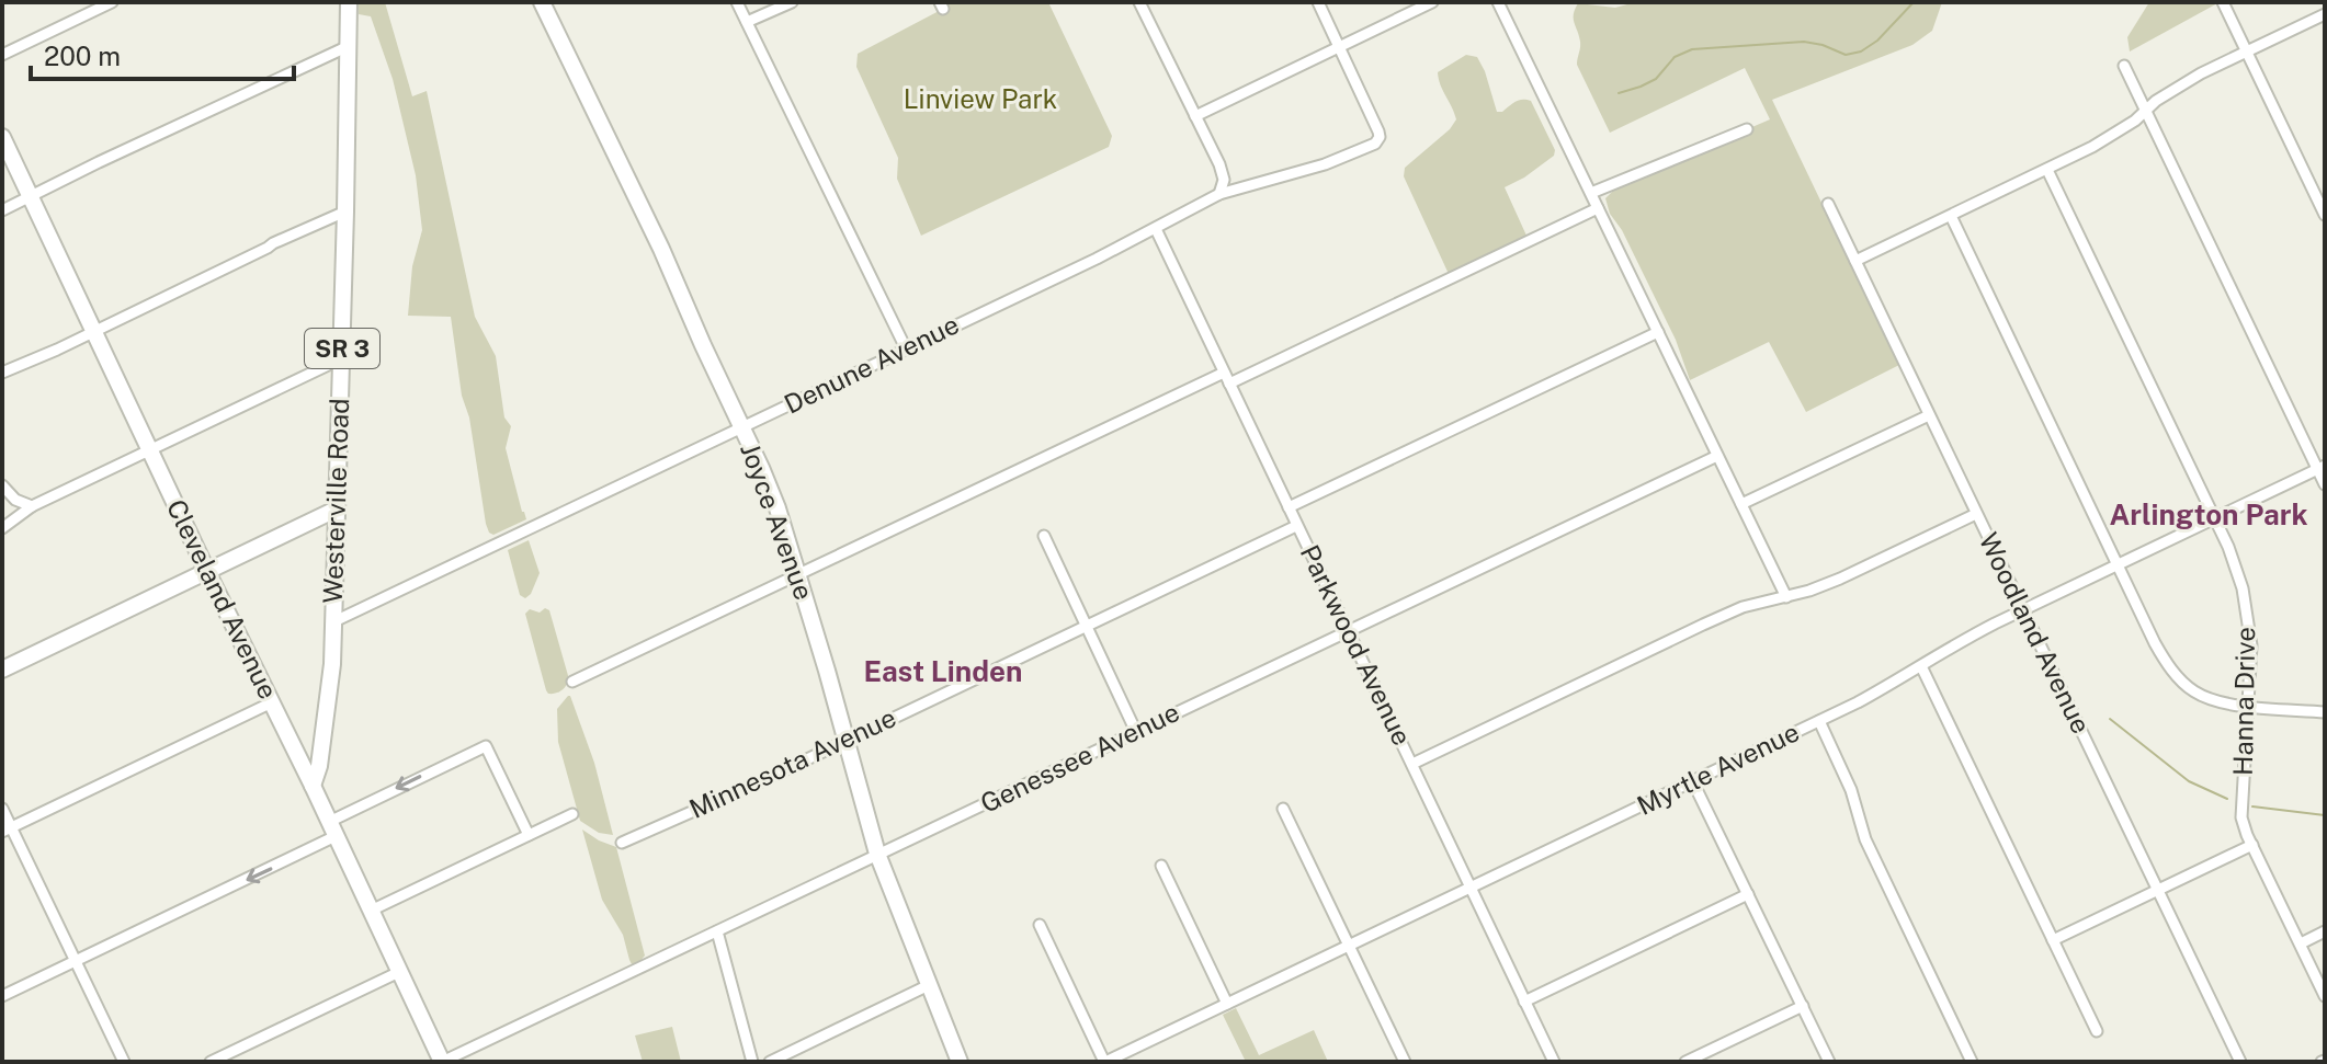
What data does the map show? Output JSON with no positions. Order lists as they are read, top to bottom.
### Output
{
  "streets": {
    "main road": [
      "SR 3",
      "Westerville Road",
      "Joyce Avenue",
      "Cleveland Avenue"
    ],
    "street": [
      "Denune Avenue",
      "Woodland Avenue",
      "Parkwood Avenue",
      "Hanna Drive",
      "Genessee Avenue",
      "Minnesota Avenue",
      "Myrtle Avenue"
    ]
  },
  "crossings": [
    ["Denune Avenue", "Westerville Road"],
    ["Denune Avenue", "Joyce Avenue"],
    ["Denune Avenue", "Parkwood Avenue"],
    ["Westerville Road", "Cleveland Avenue"],
    ["Joyce Avenue", "Genessee Avenue"],
    ["Joyce Avenue", "Minnesota Avenue"],
    ["Cleveland Avenue", "Genessee Avenue"],
    ["Woodland Avenue", "Myrtle Avenue"],
    ["Parkwood Avenue", "Genessee Avenue"],
    ["Parkwood Avenue", "Minnesota Avenue"],
    ["Parkwood Avenue", "Myrtle Avenue"],
    ["Hanna Drive", "Myrtle Avenue"]
  ],
  "districts": ["Arlington Park", "East Linden"],
  "parks": ["Linview Park"],
  "scale_bar": "200 m"
}
